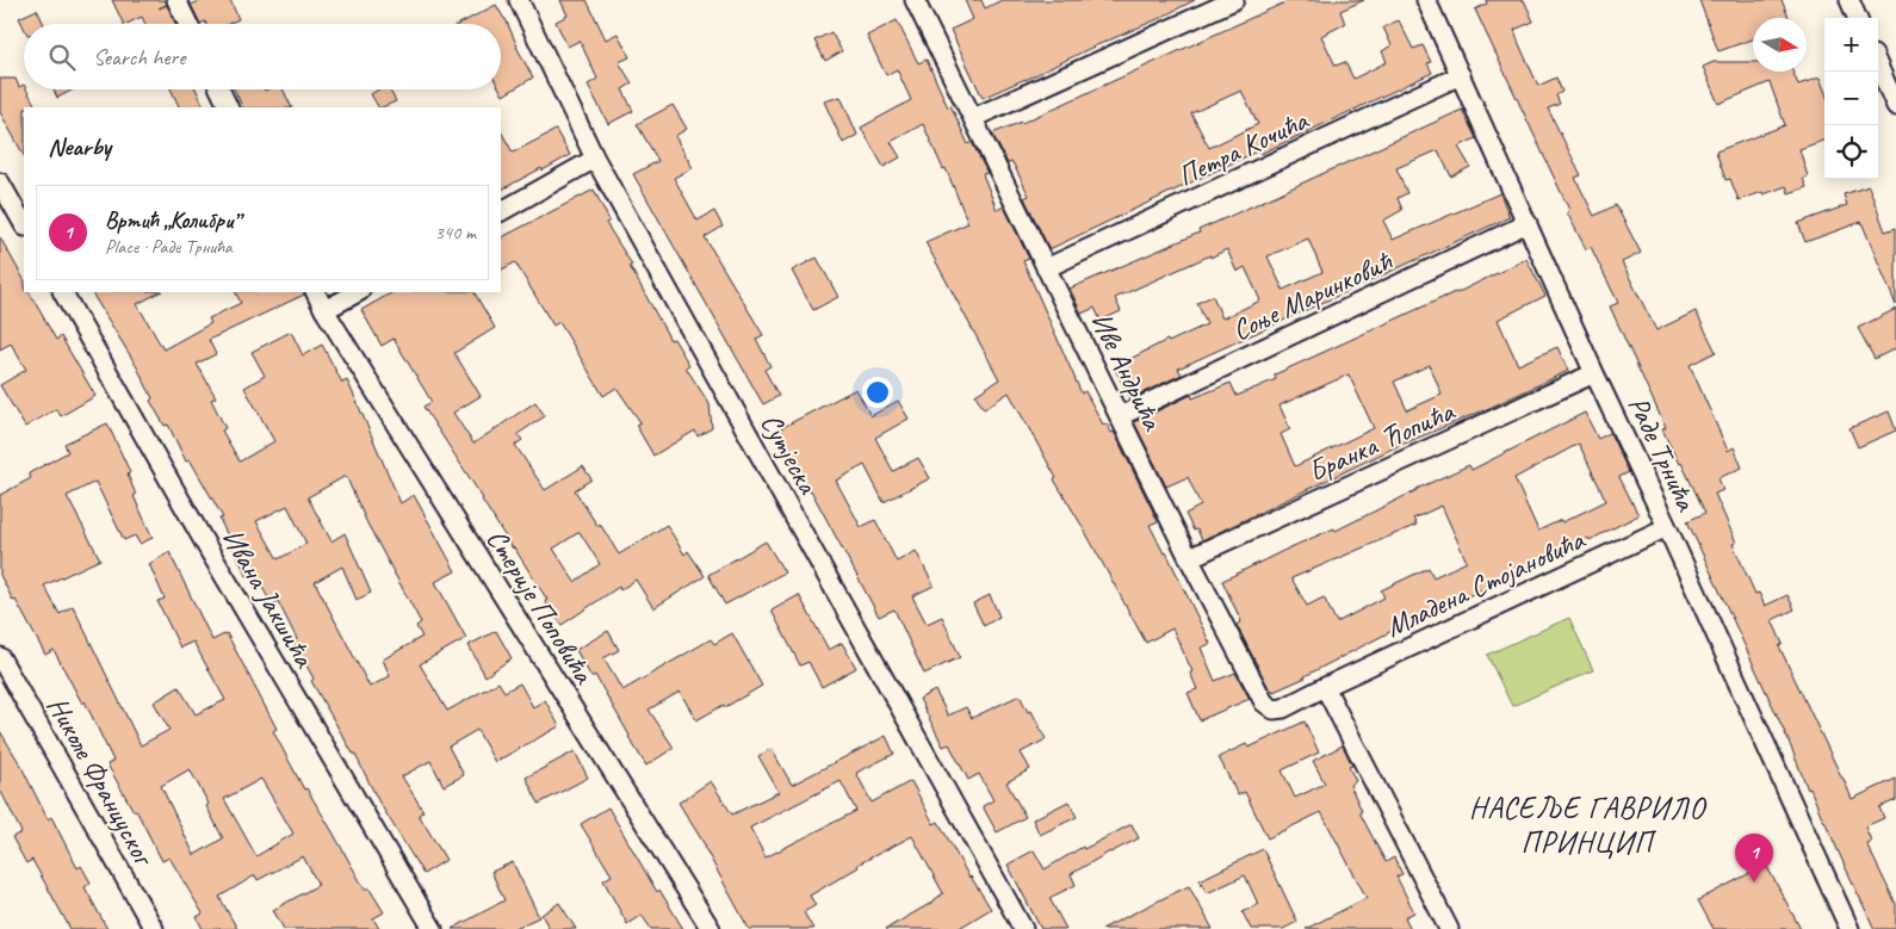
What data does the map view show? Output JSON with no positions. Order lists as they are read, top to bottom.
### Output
{
  "streets": {
    "street": [
      "Петра Кочића",
      "Соње Маринковић",
      "Иве Андрића",
      "Бранка Ћопића",
      "Сутјеска",
      "Раде Трнића",
      "Младена Стојановића",
      "Ивана Јакшића",
      "Стерије Поповића",
      "Николе Француског"
    ]
  },
  "crossings": [
    ["Петра Кочића", "Иве Андрића"],
    ["Петра Кочића", "Раде Трнића"],
    ["Соње Маринковић", "Иве Андрића"],
    ["Соње Маринковић", "Раде Трнића"],
    ["Иве Андрића", "Бранка Ћопића"],
    ["Иве Андрића", "Младена Стојановића"],
    ["Бранка Ћопића", "Раде Трнића"],
    ["Раде Трнића", "Младена Стојановића"]
  ],
  "districts": ["НАСЕЉЕ ГАВРИЛО ПРИНЦИП"],
  "north": "right",
  "page": {
    "map_buttons": ["+", "−"],
    "search": "Search here",
    "heading": "Nearby",
    "list": [
      {
        "mark": "1",
        "name": "Вртић „Колибри”",
        "note": "Place · Раде Трнића",
        "value": "340 m"
      }
    ],
    "pins": "1"
  }
}
